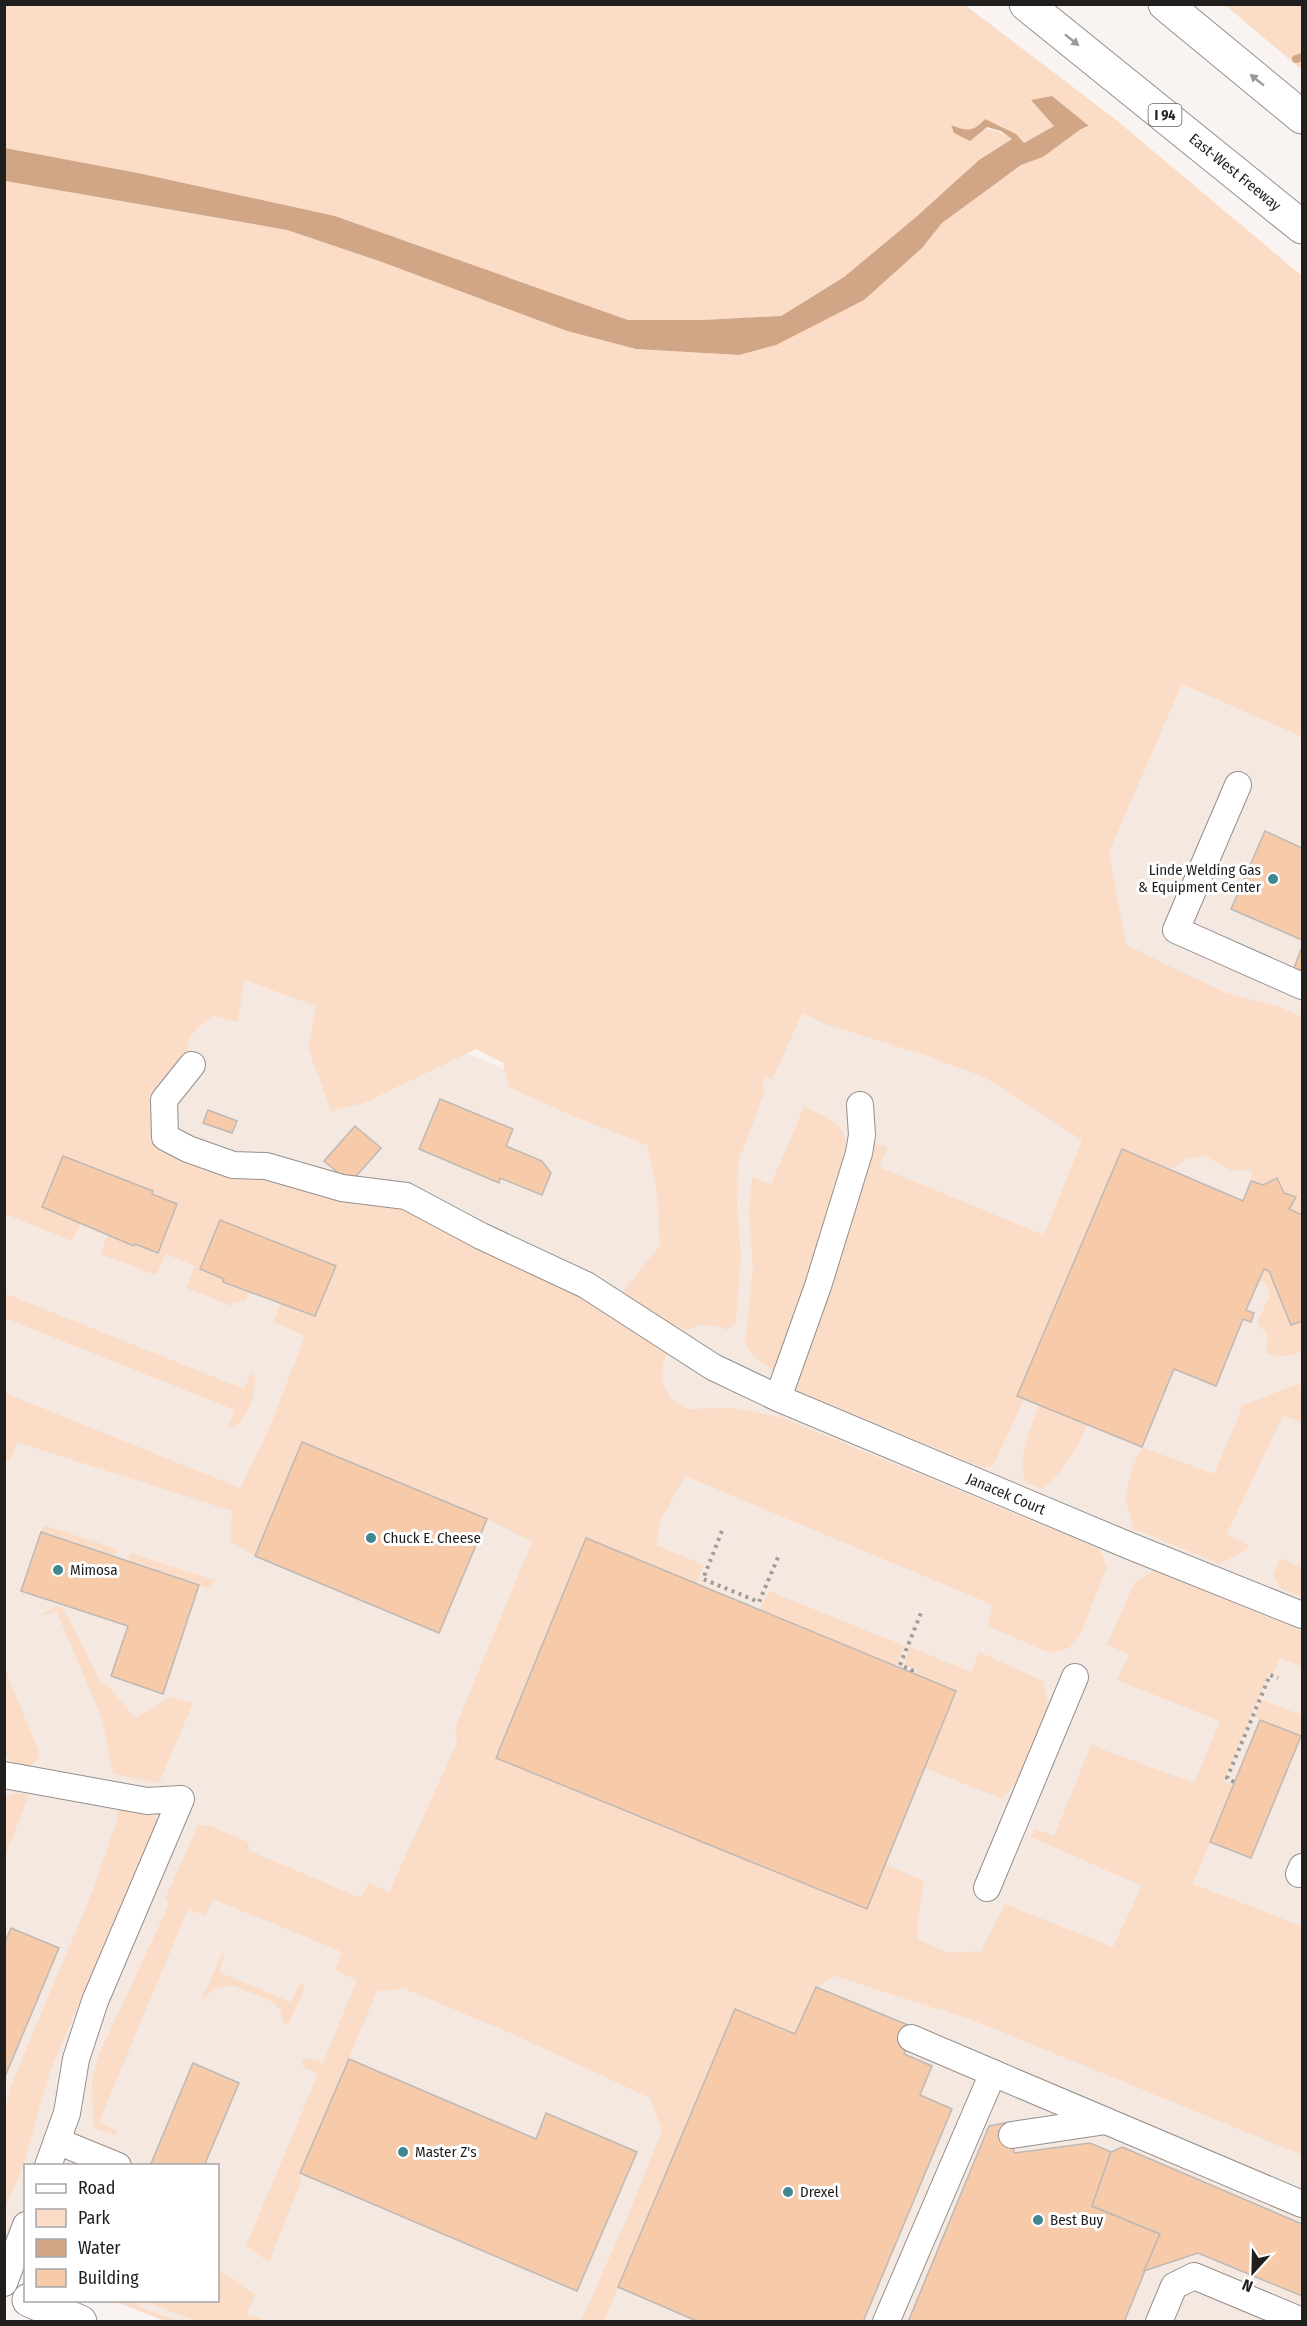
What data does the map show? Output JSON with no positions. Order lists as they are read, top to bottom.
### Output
{
  "streets": {
    "main road": ["I 94", "East-West Freeway"],
    "street": ["Janacek Court"]
  },
  "places": [
    "Linde Welding Gas & Equipment Center",
    "Chuck E. Cheese",
    "Mimosa",
    "Master Z's",
    "Drexel",
    "Best Buy"
  ],
  "legend": [
    "Road",
    "Park",
    "Water",
    "Building"
  ],
  "north": "bottom"
}
